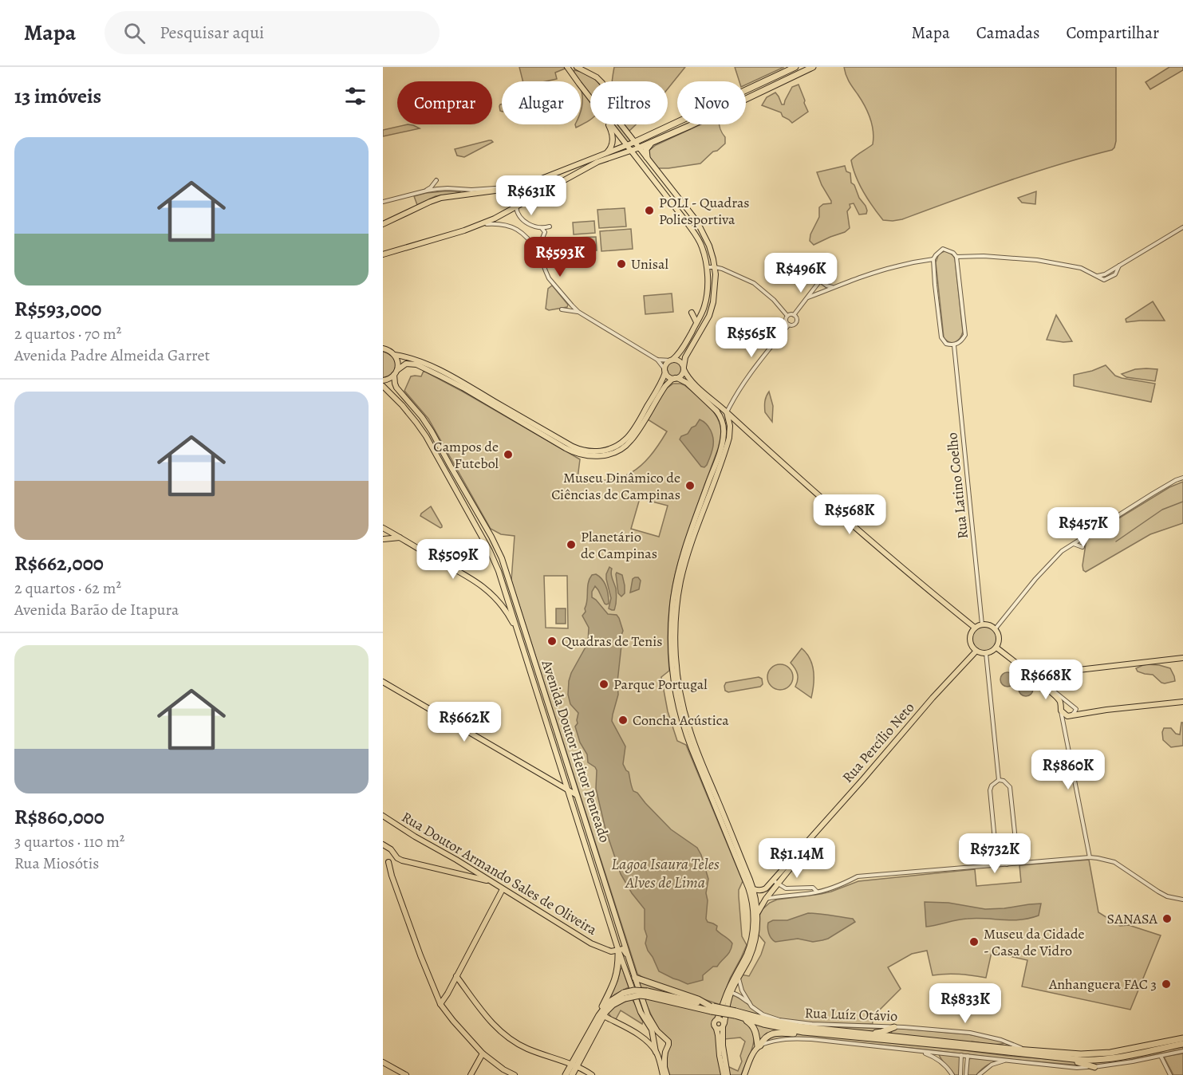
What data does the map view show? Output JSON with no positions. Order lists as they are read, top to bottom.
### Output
{
  "streets": {
    "main road": ["Rua Percílio Neto", "Avenida Doutor Heitor Penteado", "Rua Doutor Armando Sales de Oliveira"],
    "street": ["Rua Latino Coelho", "Rua Luíz Otávio"]
  },
  "crossings": [
    ["Rua Latino Coelho", "Rua Percílio Neto"],
    ["Avenida Doutor Heitor Penteado", "Rua Doutor Armando Sales de Oliveira"]
  ],
  "water": ["Lagoa Isaura Teles Alves de Lima"],
  "places": [
    "POLI - Quadras Poliesportiva",
    "Unisal",
    "Campos de Futebol",
    "Museu Dinâmico de Ciências de Campinas",
    "Planetário de Campinas",
    "Quadras de Tenis",
    "Parque Portugal",
    "Concha Acústica",
    "SANASA",
    "Museu da Cidade - Casa de Vidro",
    "Anhanguera FAC 3"
  ],
  "page": {
    "header": "Mapa",
    "search": "Pesquisar aqui",
    "nav": ["Mapa", "Camadas", "Compartilhar"],
    "heading": "13 imóveis",
    "chip": [
      "Comprar",
      "Alugar",
      "Filtros",
      "Novo"
    ],
    "list": [
      {
        "name": "R$593,000",
        "note": "2 quartos · 70 m² · Avenida Padre Almeida Garret"
      },
      {
        "name": "R$662,000",
        "note": "2 quartos · 62 m² · Avenida Barão de Itapura"
      },
      {
        "name": "R$860,000",
        "note": "3 quartos · 110 m² · Rua Miosótis"
      }
    ],
    "price": [
      "R$631K",
      "R$593K",
      "R$496K",
      "R$565K",
      "R$568K",
      "R$457K",
      "R$509K",
      "R$668K",
      "R$662K",
      "R$860K",
      "R$732K",
      "R$1.14M",
      "R$833K"
    ]
  }
}
